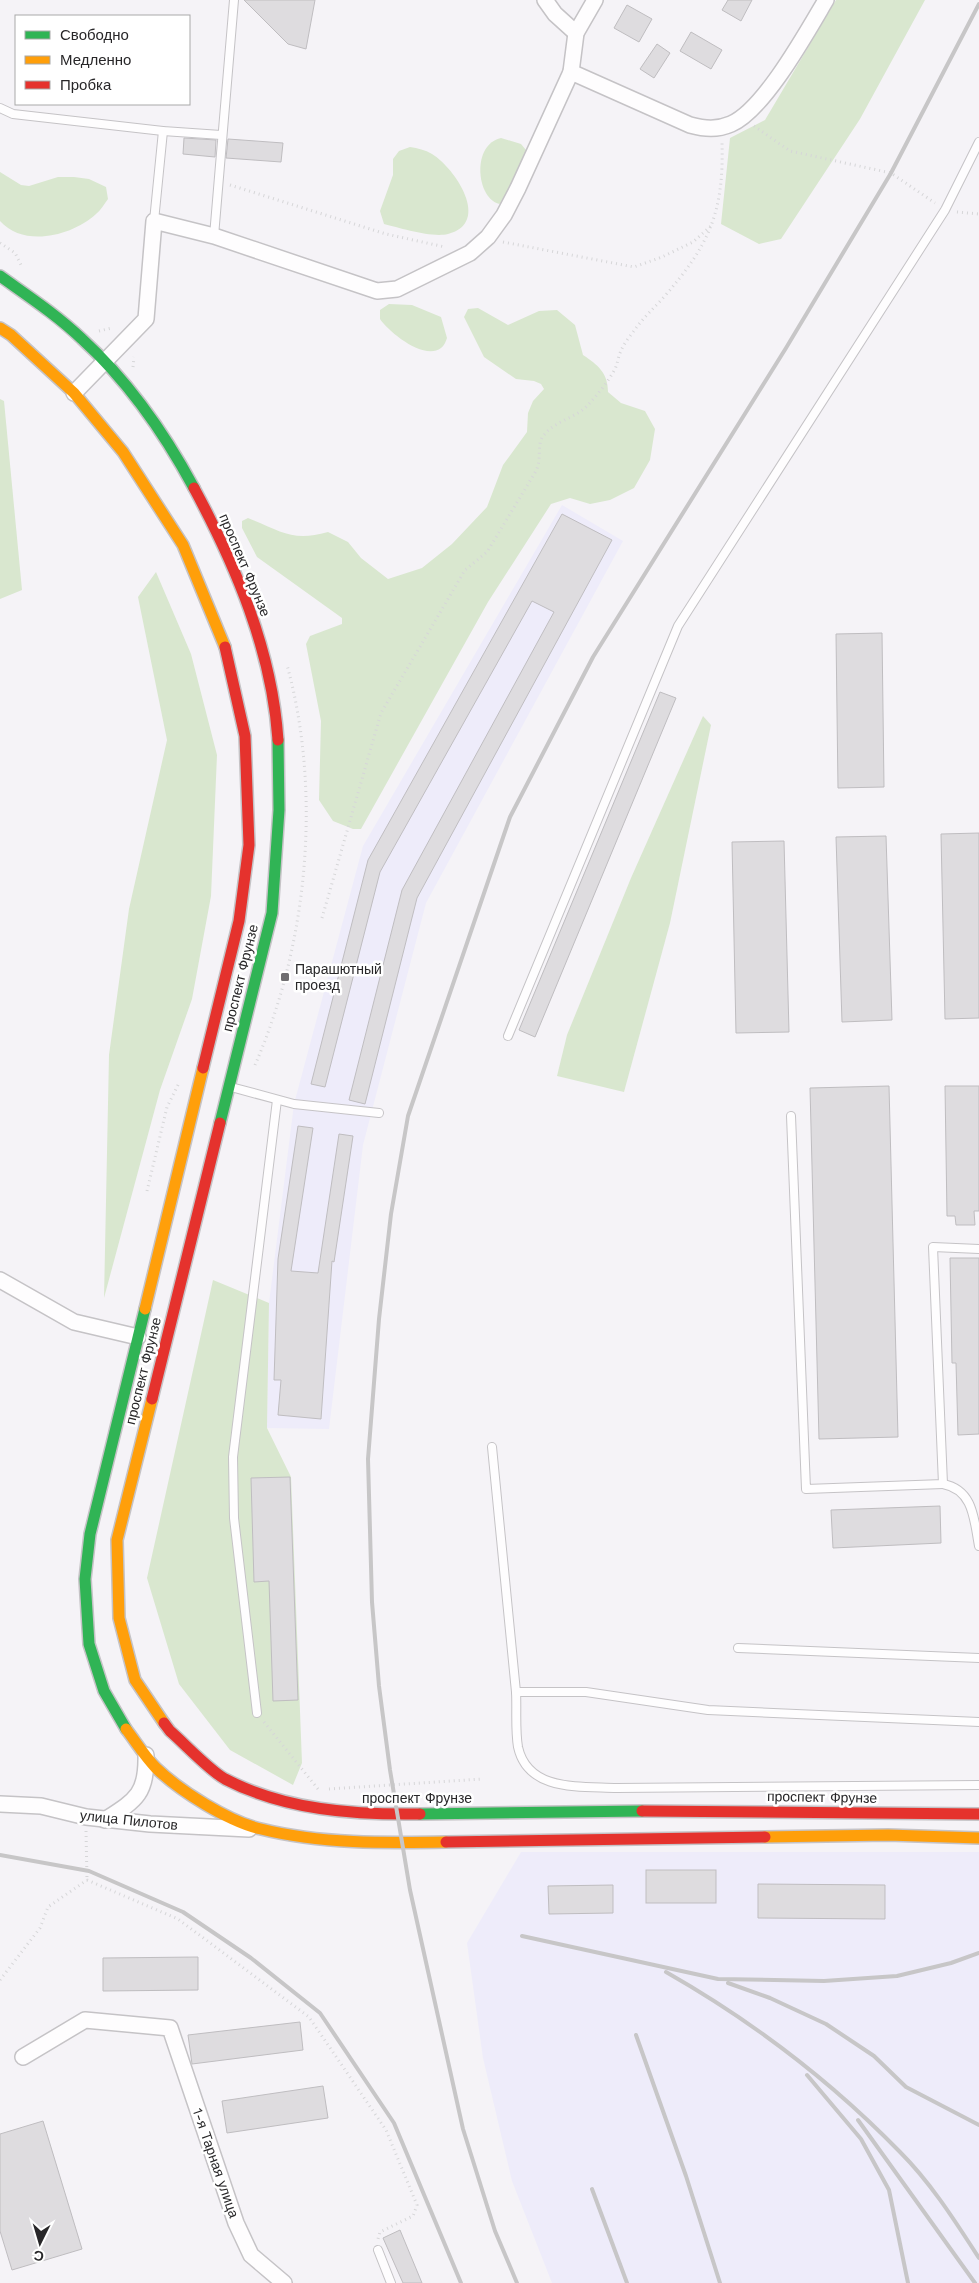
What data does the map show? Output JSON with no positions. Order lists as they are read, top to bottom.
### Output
{
  "streets": {
    "main road": ["проспект Фрунзе"],
    "street": ["улица Пилотов", "1-я Тарная улица"]
  },
  "crossings": [
    ["проспект Фрунзе", "улица Пилотов"]
  ],
  "places": {
    "transit": ["Парашютный проезд"]
  },
  "legend": ["Свободно", "Медленно", "Пробка"],
  "north": "bottom"
}
